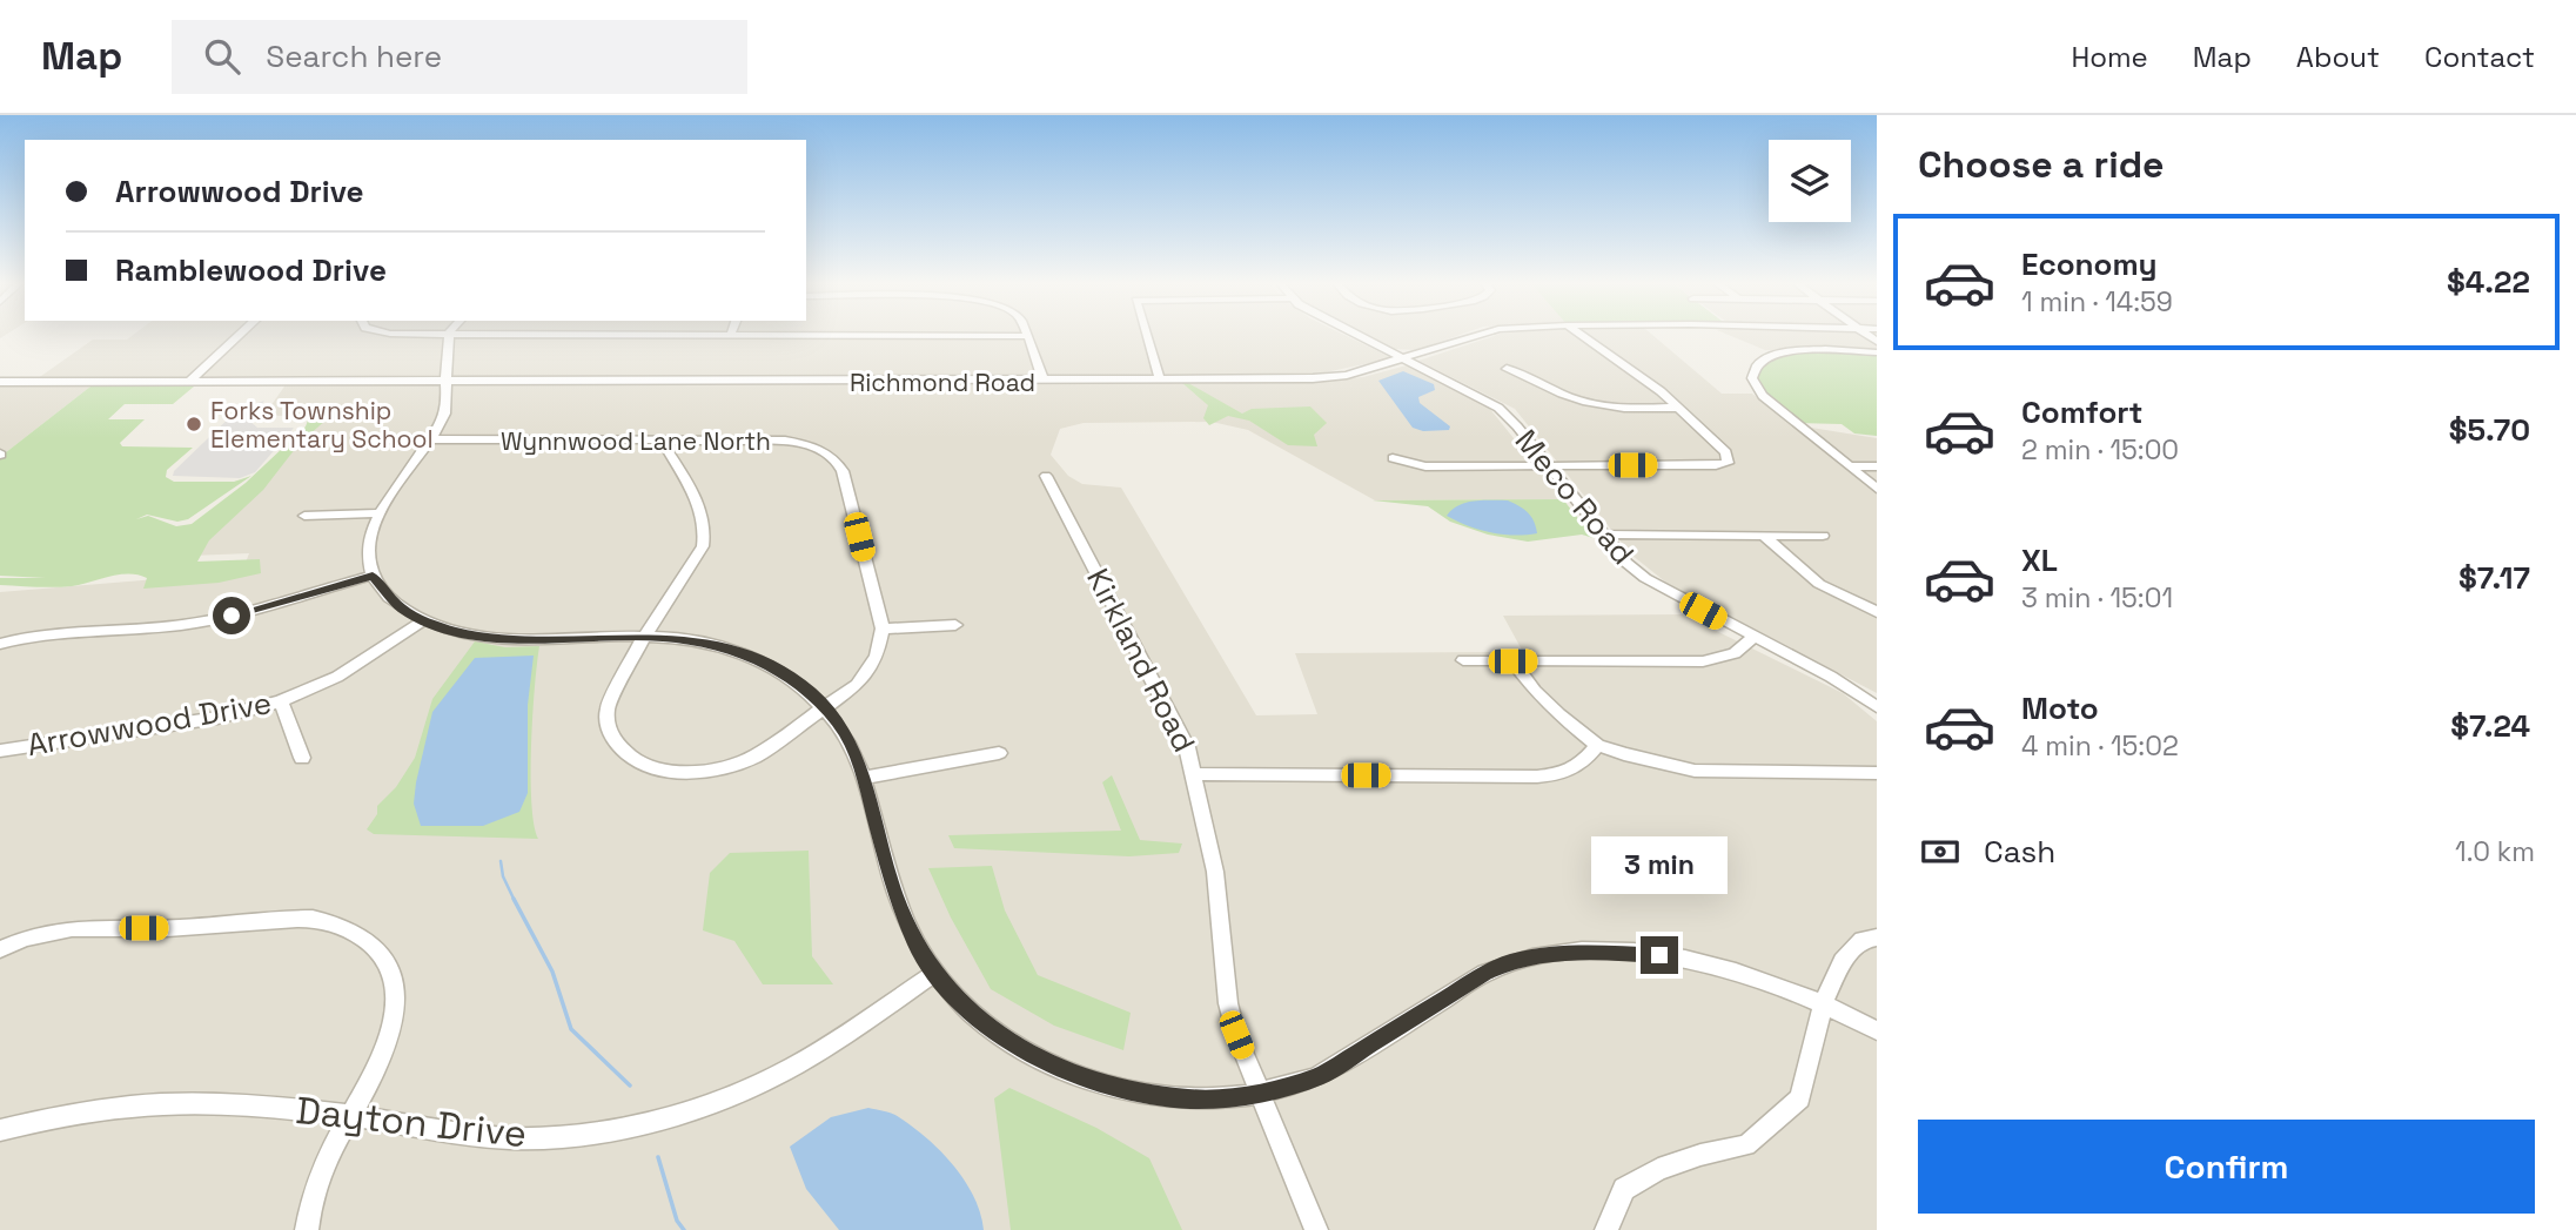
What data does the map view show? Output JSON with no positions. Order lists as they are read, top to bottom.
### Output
{
  "streets": {
    "street": [
      "Richmond Road",
      "Wynnwood Lane North",
      "Meco Road",
      "Kirkland Road",
      "Arrowwood Drive",
      "Dayton Drive"
    ]
  },
  "crossings": [
    ["Richmond Road", "Meco Road"],
    ["Wynnwood Lane North", "Arrowwood Drive"]
  ],
  "places": ["Forks Township Elementary School"],
  "page": {
    "header": "Map",
    "search": "Search here",
    "nav": [
      "Home",
      "Map",
      "About",
      "Contact"
    ],
    "heading": "Choose a ride",
    "banner": ["Arrowwood Drive", "Ramblewood Drive"],
    "list": [
      {
        "name": "Economy",
        "note": "1 min · 14:59",
        "value": "$4.22"
      },
      {
        "name": "Comfort",
        "note": "2 min · 15:00",
        "value": "$5.70"
      },
      {
        "name": "XL",
        "note": "3 min · 15:01",
        "value": "$7.17"
      },
      {
        "name": "Moto",
        "note": "4 min · 15:02",
        "value": "$7.24"
      }
    ],
    "pay": ["Cash", "1.0 km"],
    "bubble": "3 min",
    "buttons": "Confirm"
  }
}
